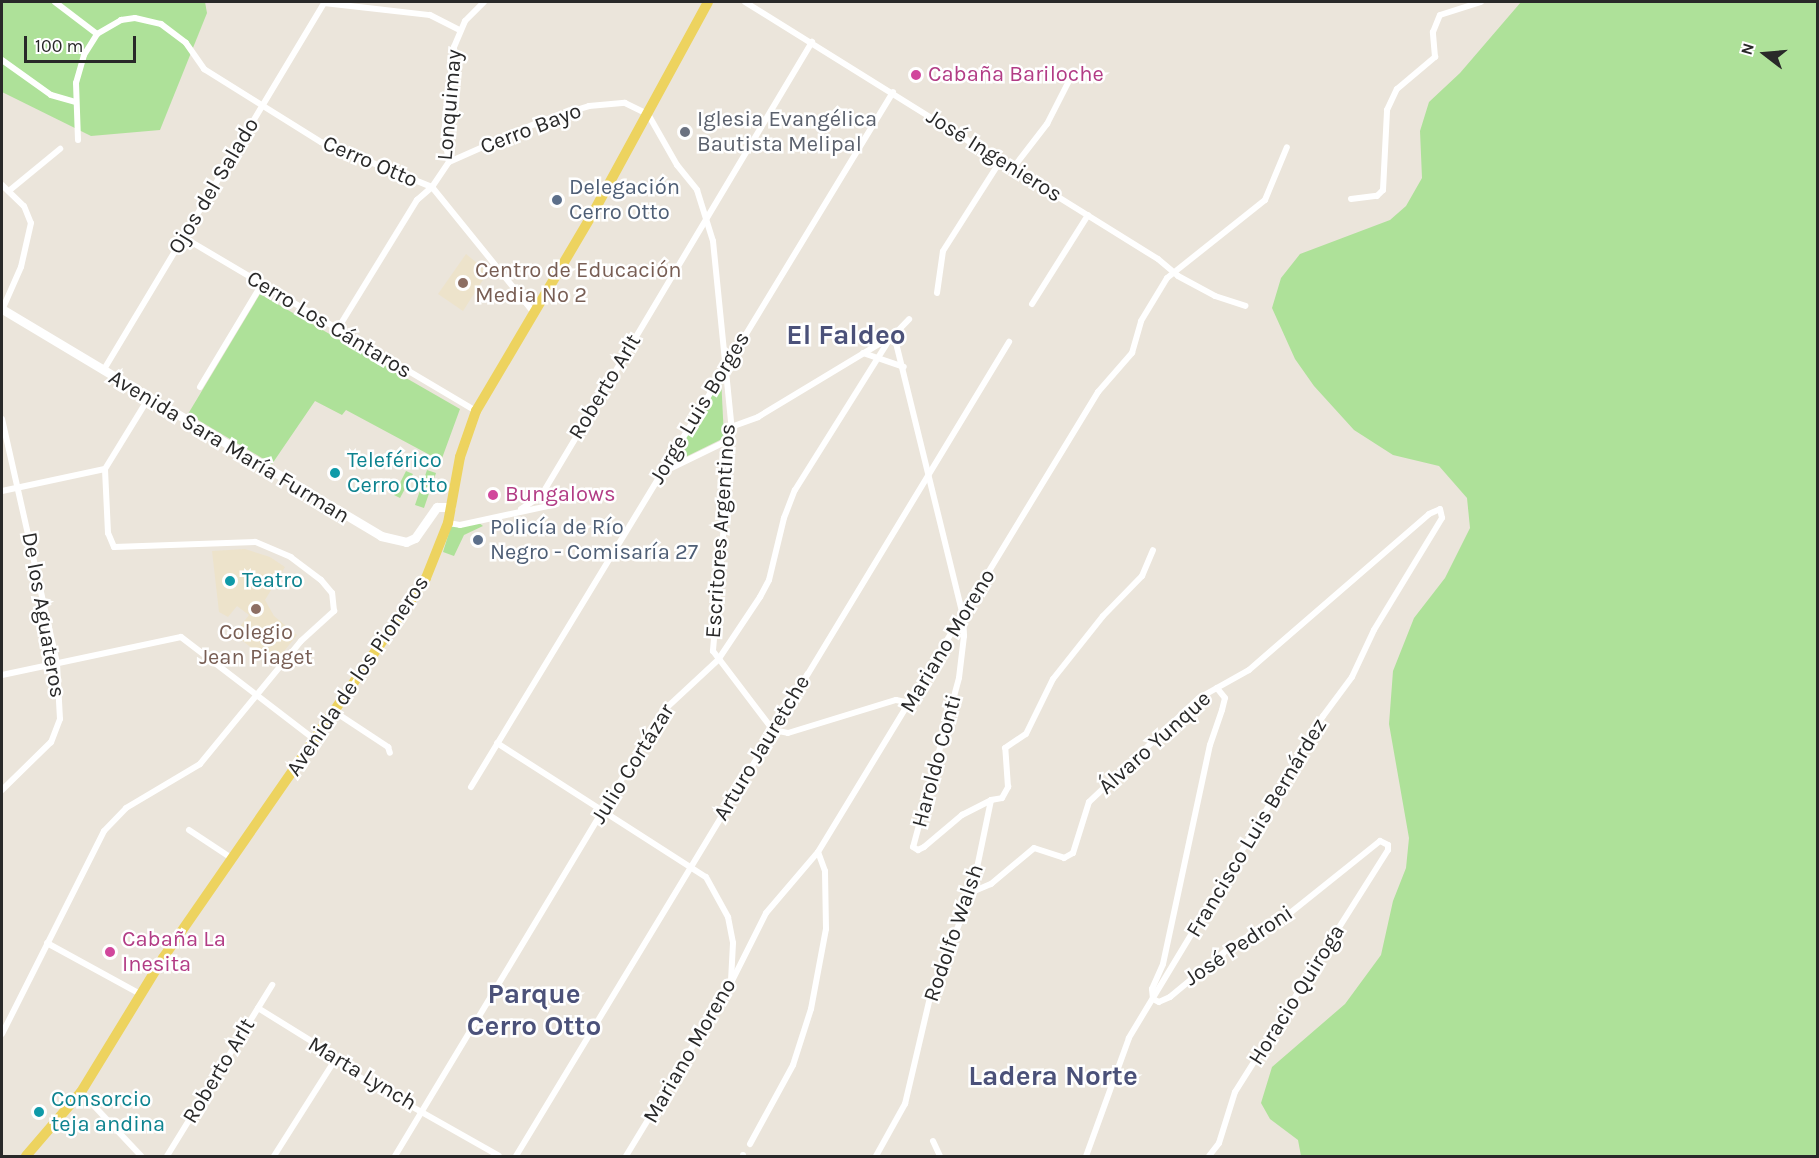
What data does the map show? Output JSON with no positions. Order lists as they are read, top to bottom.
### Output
{
  "streets": {
    "main road": ["Avenida Sara María Furman", "Avenida de los Pioneros"],
    "street": [
      "Lonquimay",
      "Cerro Bayo",
      "José Ingenieros",
      "Cerro Otto",
      "Ojos del Salado",
      "Cerro Los Cántaros",
      "Roberto Arlt",
      "Jorge Luis Borges",
      "Escritores Argentinos",
      "De los Aguateros",
      "Mariano Moreno",
      "Álvaro Yunque",
      "Arturo Jauretche",
      "Haroldo Conti",
      "Julio Cortázar",
      "Francisco Luis Bernárdez",
      "Rodolfo Walsh",
      "José Pedroni",
      "Horacio Quiroga",
      "Marta Lynch"
    ]
  },
  "crossings": [
    ["Lonquimay", "Cerro Bayo"],
    ["Lonquimay", "Cerro Otto"],
    ["Lonquimay", "Cerro Los Cántaros"],
    ["Cerro Bayo", "Escritores Argentinos"],
    ["Cerro Bayo", "Avenida de los Pioneros"],
    ["José Ingenieros", "Roberto Arlt"],
    ["José Ingenieros", "Jorge Luis Borges"],
    ["José Ingenieros", "Mariano Moreno"],
    ["Cerro Otto", "Ojos del Salado"],
    ["Cerro Otto", "Avenida de los Pioneros"],
    ["Ojos del Salado", "Cerro Los Cántaros"],
    ["Ojos del Salado", "Avenida Sara María Furman"],
    ["Cerro Los Cántaros", "Avenida de los Pioneros"],
    ["Roberto Arlt", "Escritores Argentinos"],
    ["Roberto Arlt", "Marta Lynch"],
    ["Jorge Luis Borges", "Escritores Argentinos"],
    ["Avenida Sara María Furman", "Avenida de los Pioneros"],
    ["Escritores Argentinos", "Avenida de los Pioneros"],
    ["Escritores Argentinos", "Arturo Jauretche"],
    ["Escritores Argentinos", "Julio Cortázar"],
    ["Mariano Moreno", "Haroldo Conti"],
    ["Álvaro Yunque", "Francisco Luis Bernárdez"],
    ["Álvaro Yunque", "Rodolfo Walsh"],
    ["Álvaro Yunque", "José Pedroni"],
    ["Arturo Jauretche", "Haroldo Conti"],
    ["Haroldo Conti", "Julio Cortázar"],
    ["Haroldo Conti", "Rodolfo Walsh"],
    ["Julio Cortázar", "Marta Lynch"],
    ["Francisco Luis Bernárdez", "José Pedroni"],
    ["José Pedroni", "Horacio Quiroga"]
  ],
  "districts": ["El Faldeo", "Parque Cerro Otto", "Ladera Norte"],
  "places": [
    "Cabaña Bariloche",
    "Iglesia Evangélica Bautista Melipal",
    "Delegación Cerro Otto",
    "Centro de Educación Media Nº 2",
    "Teleférico Cerro Otto",
    "Bungalows",
    "Policía de Río Negro - Comisaría 27",
    "Teatro",
    "Colegio Jean Piaget",
    "Cabaña La Inesita",
    "Consorcio teja andina"
  ],
  "scale_bar": "100 m",
  "north": "left"
}
